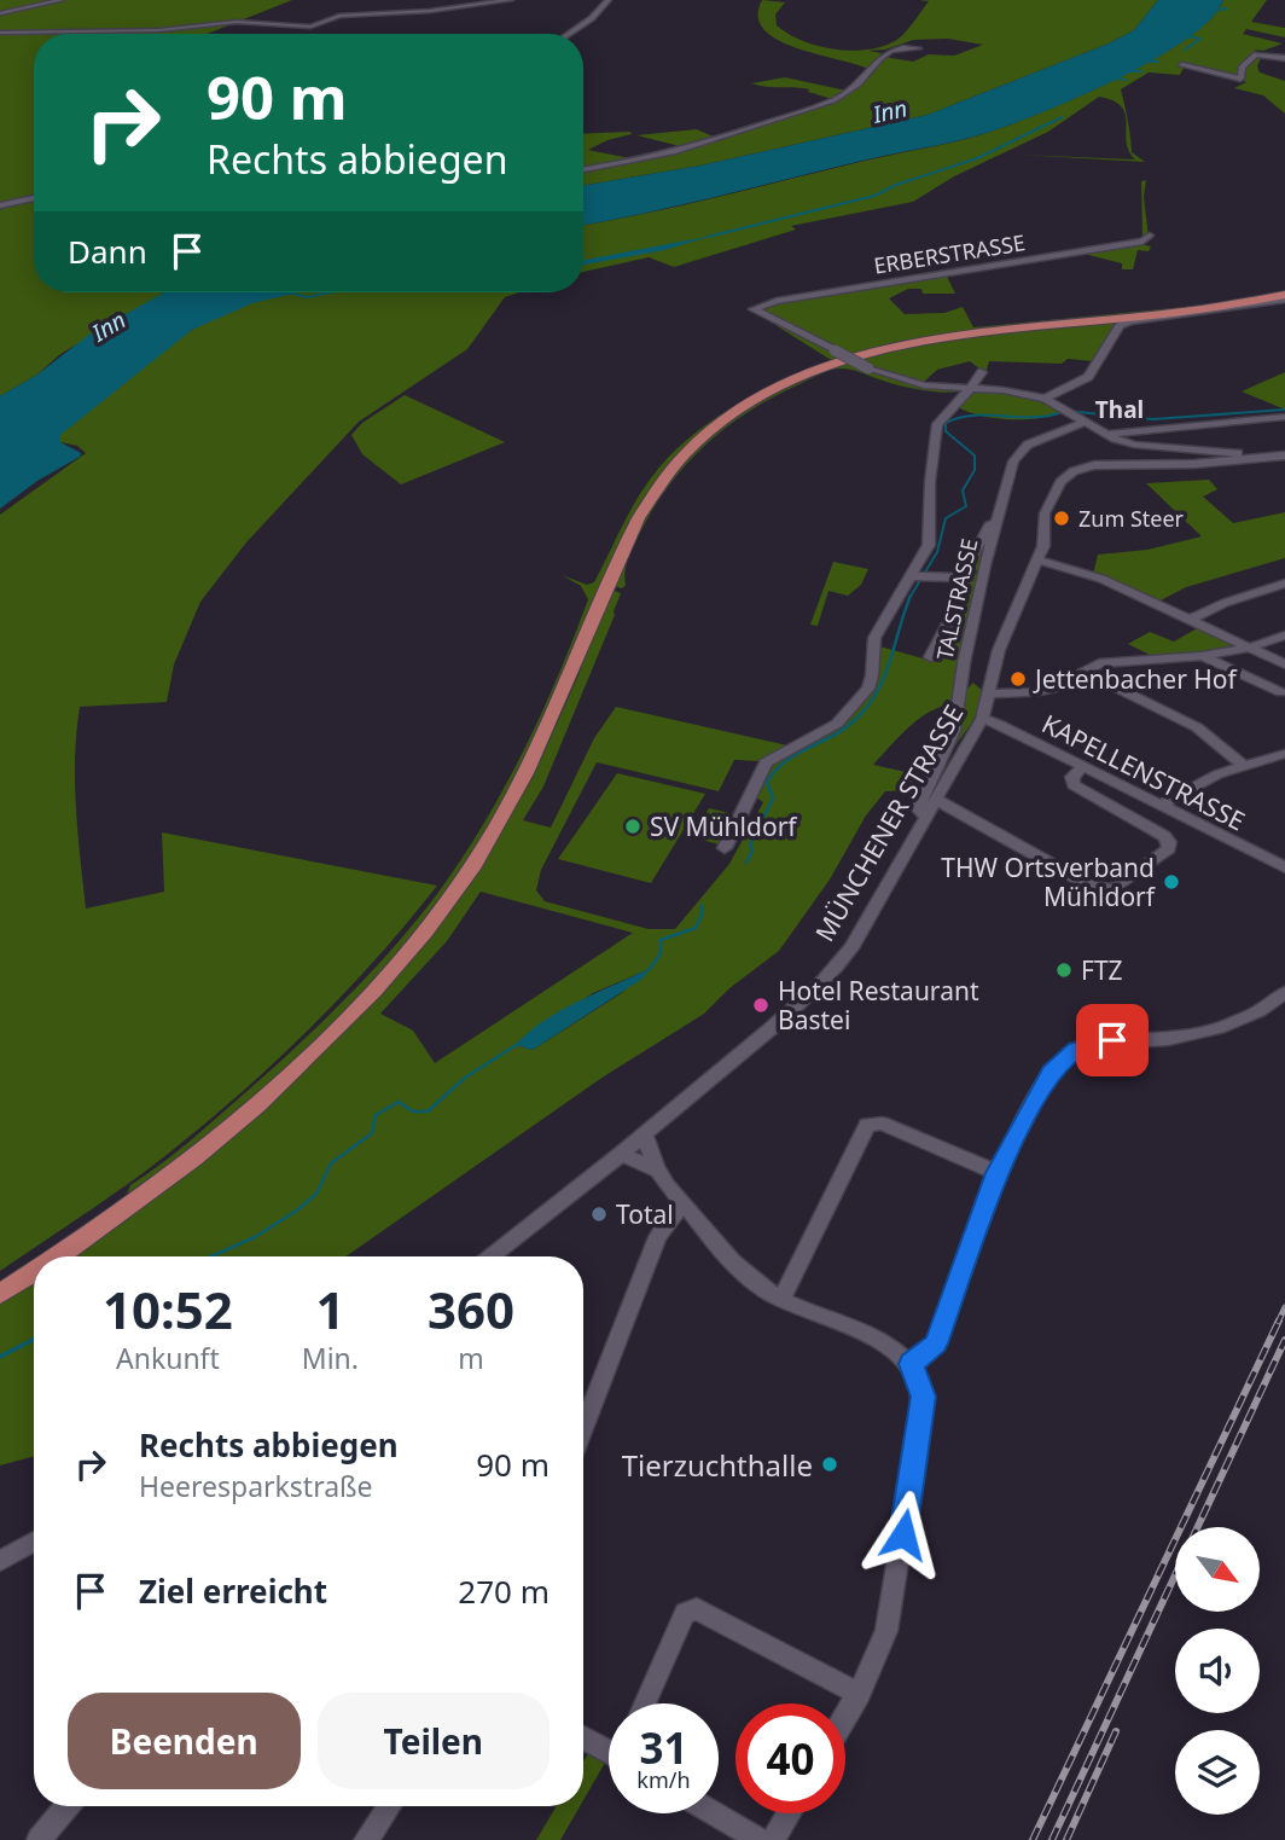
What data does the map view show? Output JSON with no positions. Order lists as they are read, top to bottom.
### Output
{
  "streets": {
    "street": [
      "ERBERSTRASSE",
      "TALSTRASSE",
      "KAPELLENSTRASSE",
      "MÜNCHENER STRASSE"
    ]
  },
  "crossings": [
    ["TALSTRASSE", "MÜNCHENER STRASSE"],
    ["KAPELLENSTRASSE", "MÜNCHENER STRASSE"]
  ],
  "districts": ["Thal"],
  "water": ["Inn"],
  "places": [
    "Zum Steer",
    "Jettenbacher Hof",
    "SV Mühldorf",
    "THW Ortsverband Mühldorf",
    "FTZ",
    "Hotel Restaurant Bastei",
    "Total",
    "Tierzuchthalle"
  ],
  "north": "bottom right",
  "page": {
    "turn": ["90 m", "Rechts abbiegen"],
    "then": "Dann",
    "eta": [
      "10:52",
      "Ankunft",
      "1",
      "Min.",
      "360",
      "m"
    ],
    "list": [
      {
        "name": "Rechts abbiegen",
        "note": "Heeresparkstraße",
        "value": "90 m"
      },
      {
        "name": "Ziel erreicht",
        "value": "270 m"
      }
    ],
    "buttons": ["Beenden", "Teilen"],
    "speed": "31 km/h",
    "limit": "40"
  }
}
